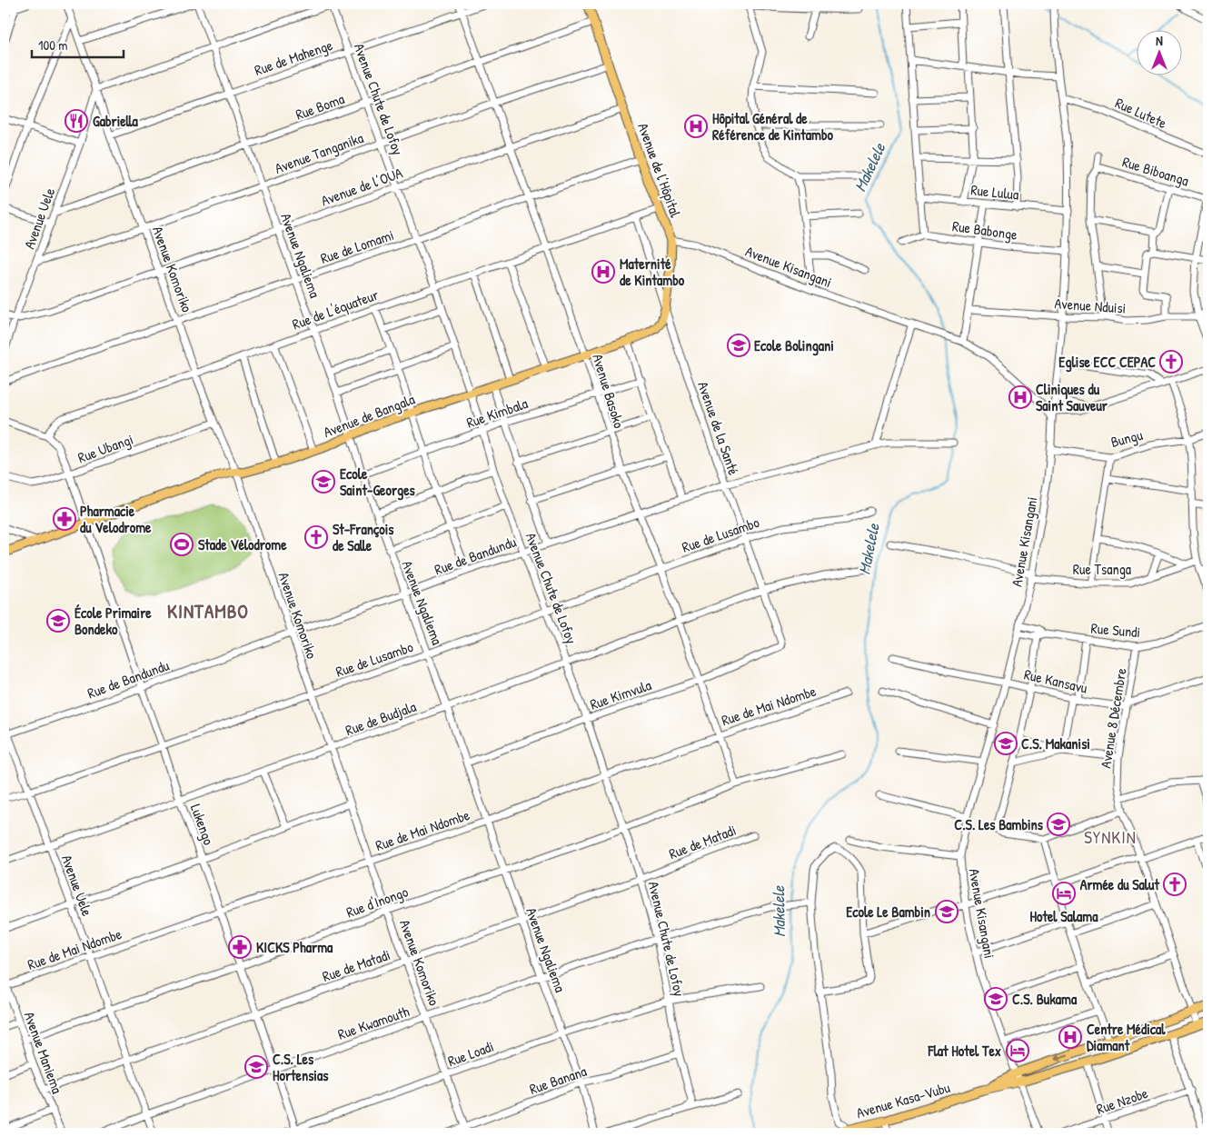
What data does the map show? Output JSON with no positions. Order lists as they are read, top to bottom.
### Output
{
  "streets": {
    "main road": ["Avenue de l’Hôpital", "Avenue de Bangala", "Avenue Kasa-Vubu"],
    "street": [
      "Rue de Mahenge",
      "Avenue Chute de Lofoy",
      "Rue Boma",
      "Rue Lutete",
      "Avenue Tanganika",
      "Rue Biboanga",
      "Avenue de l’OUA",
      "Rue Lulua",
      "Avenue Uele",
      "Rue Babonge",
      "Rue de Lomami",
      "Avenue Ngaliema",
      "Avenue Kisangani",
      "Avenue Komoriko",
      "Avenue Nduisi",
      "Rue de L'équateur",
      "Avenue Basoko",
      "Rue Kimbala",
      "Avenue de la Santé",
      "Bungu",
      "Rue Ubangi",
      "Rue de Lusambo",
      "Rue de Bandundu",
      "Rue Tsanga",
      "Rue Sundi",
      "Rue Kansavu",
      "Rue Kimvula",
      "Rue de Mai Ndombe",
      "Rue de Budjala",
      "Avenue 8 Décembre",
      "Lukengo",
      "Rue de Matadi",
      "Rue d'Inongo",
      "Rue Kwamouth",
      "Avenue Maniema",
      "Rue Loadi",
      "Rue Banana",
      "Rue Nzobe"
    ]
  },
  "crossings": [
    ["Rue de Mahenge", "Avenue Chute de Lofoy"],
    ["Rue de Mahenge", "Avenue Ngaliema"],
    ["Rue de Mahenge", "Avenue Komoriko"],
    ["Rue de Mahenge", "Avenue Basoko"],
    ["Avenue Chute de Lofoy", "Rue Boma"],
    ["Avenue Chute de Lofoy", "Avenue Tanganika"],
    ["Avenue Chute de Lofoy", "Avenue de l’OUA"],
    ["Avenue Chute de Lofoy", "Rue de Lomami"],
    ["Avenue Chute de Lofoy", "Rue de L'équateur"],
    ["Avenue Chute de Lofoy", "Rue Kimbala"],
    ["Avenue Chute de Lofoy", "Avenue de Bangala"],
    ["Avenue Chute de Lofoy", "Rue de Lusambo"],
    ["Avenue Chute de Lofoy", "Rue de Bandundu"],
    ["Avenue Chute de Lofoy", "Rue Kimvula"],
    ["Avenue Chute de Lofoy", "Rue de Mai Ndombe"],
    ["Avenue Chute de Lofoy", "Rue de Budjala"],
    ["Avenue Chute de Lofoy", "Rue de Matadi"],
    ["Avenue Chute de Lofoy", "Rue d'Inongo"],
    ["Avenue Chute de Lofoy", "Rue Kwamouth"],
    ["Avenue Chute de Lofoy", "Rue Loadi"],
    ["Avenue Chute de Lofoy", "Rue Banana"],
    ["Rue Boma", "Avenue Uele"],
    ["Rue Boma", "Avenue Ngaliema"],
    ["Rue Boma", "Avenue Komoriko"],
    ["Rue Boma", "Avenue Basoko"],
    ["Avenue Tanganika", "Avenue Uele"],
    ["Avenue Tanganika", "Avenue Ngaliema"],
    ["Avenue Tanganika", "Avenue Komoriko"],
    ["Avenue Tanganika", "Avenue Basoko"],
    ["Avenue de l’Hôpital", "Avenue de l’OUA"],
    ["Avenue de l’Hôpital", "Rue de Lomami"],
    ["Avenue de l’Hôpital", "Avenue Kisangani"],
    ["Avenue de l’Hôpital", "Rue de L'équateur"],
    ["Avenue de l’Hôpital", "Avenue de Bangala"],
    ["Avenue de l’OUA", "Avenue Uele"],
    ["Avenue de l’OUA", "Avenue Ngaliema"],
    ["Avenue de l’OUA", "Avenue Komoriko"],
    ["Avenue de l’OUA", "Avenue Basoko"],
    ["Avenue Uele", "Avenue Komoriko"],
    ["Avenue Uele", "Rue de Lusambo"],
    ["Avenue Uele", "Rue de Bandundu"],
    ["Avenue Uele", "Rue de Mai Ndombe"],
    ["Avenue Uele", "Rue de Budjala"],
    ["Avenue Uele", "Rue de Matadi"],
    ["Avenue Uele", "Rue d'Inongo"],
    ["Avenue Uele", "Rue Kwamouth"],
    ["Rue de Lomami", "Avenue Ngaliema"],
    ["Rue de Lomami", "Avenue Komoriko"],
    ["Rue de Lomami", "Avenue Basoko"],
    ["Avenue Ngaliema", "Rue de L'équateur"],
    ["Avenue Ngaliema", "Rue Kimbala"],
    ["Avenue Ngaliema", "Avenue de Bangala"],
    ["Avenue Ngaliema", "Rue de Lusambo"],
    ["Avenue Ngaliema", "Rue de Bandundu"],
    ["Avenue Ngaliema", "Rue Kimvula"],
    ["Avenue Ngaliema", "Rue de Mai Ndombe"],
    ["Avenue Ngaliema", "Rue de Budjala"],
    ["Avenue Ngaliema", "Rue de Matadi"],
    ["Avenue Ngaliema", "Rue d'Inongo"],
    ["Avenue Ngaliema", "Rue Kwamouth"],
    ["Avenue Ngaliema", "Rue Loadi"],
    ["Avenue Ngaliema", "Rue Banana"],
    ["Avenue Kisangani", "Avenue de Bangala"],
    ["Avenue Kisangani", "Bungu"],
    ["Avenue Kisangani", "Rue Tsanga"],
    ["Avenue Kisangani", "Rue Sundi"],
    ["Avenue Kisangani", "Rue Kansavu"],
    ["Avenue Kisangani", "Avenue Kasa-Vubu"],
    ["Avenue Komoriko", "Rue de L'équateur"],
    ["Avenue Komoriko", "Avenue de Bangala"],
    ["Avenue Komoriko", "Rue Ubangi"],
    ["Avenue Komoriko", "Rue de Lusambo"],
    ["Avenue Komoriko", "Rue de Bandundu"],
    ["Avenue Komoriko", "Rue de Mai Ndombe"],
    ["Avenue Komoriko", "Rue de Budjala"],
    ["Avenue Komoriko", "Rue de Matadi"],
    ["Avenue Komoriko", "Rue d'Inongo"],
    ["Avenue Komoriko", "Rue Kwamouth"],
    ["Avenue Komoriko", "Rue Loadi"],
    ["Avenue Komoriko", "Rue Banana"],
    ["Rue de L'équateur", "Avenue Basoko"],
    ["Rue de L'équateur", "Avenue de la Santé"],
    ["Rue de L'équateur", "Lukengo"],
    ["Avenue Basoko", "Rue Kimbala"],
    ["Avenue Basoko", "Avenue de Bangala"],
    ["Avenue Basoko", "Rue de Lusambo"],
    ["Avenue Basoko", "Rue de Bandundu"],
    ["Avenue Basoko", "Rue Kimvula"],
    ["Avenue Basoko", "Rue de Mai Ndombe"],
    ["Avenue Basoko", "Rue de Budjala"],
    ["Avenue Basoko", "Rue d'Inongo"],
    ["Avenue de Bangala", "Avenue de la Santé"],
    ["Avenue de Bangala", "Lukengo"],
    ["Avenue de la Santé", "Rue de Lusambo"],
    ["Avenue de la Santé", "Rue de Bandundu"],
    ["Avenue de la Santé", "Rue Kimvula"],
    ["Avenue de la Santé", "Rue de Budjala"],
    ["Rue Ubangi", "Lukengo"],
    ["Rue de Lusambo", "Lukengo"],
    ["Rue de Bandundu", "Lukengo"],
    ["Rue Sundi", "Avenue 8 Décembre"],
    ["Rue Kansavu", "Avenue 8 Décembre"],
    ["Rue de Mai Ndombe", "Lukengo"],
    ["Rue de Mai Ndombe", "Avenue Maniema"],
    ["Rue de Budjala", "Lukengo"],
    ["Avenue 8 Décembre", "Avenue Kasa-Vubu"],
    ["Lukengo", "Rue de Matadi"],
    ["Lukengo", "Rue d'Inongo"],
    ["Lukengo", "Rue Kwamouth"],
    ["Lukengo", "Rue Loadi"],
    ["Rue de Matadi", "Avenue Maniema"],
    ["Rue d'Inongo", "Avenue Maniema"]
  ],
  "districts": ["KINTAMBO", "SYNKIN"],
  "water": ["Makelele"],
  "places": {
    "restaurant": ["Gabriella"],
    "hospital": [
      "Hôpital Général de Référence de Kintambo",
      "Maternité de Kintambo",
      "Cliniques du Saint Sauveur",
      "Centre Médical Diamant"
    ],
    "school or university": [
      "Ecole Bolingani",
      "Ecole Saint-Georges",
      "École Primaire Bondeko",
      "C.S. Makanisi",
      "C.S. Les Bambins",
      "Ecole Le Bambin",
      "C.S. Bukama",
      "C.S. Les Hortensias"
    ],
    "church": ["Eglise ECC CEPAC", "St-François de Salle", "Armée du Salut"],
    "pharmacy": ["Pharmacie du Velodrome", "KICKS Pharma"],
    "sports": ["Stade Vélodrome"],
    "hotel": ["Hotel Salama", "Flat Hotel Tex"]
  },
  "scale_bar": "100 m",
  "north": "top"
}
